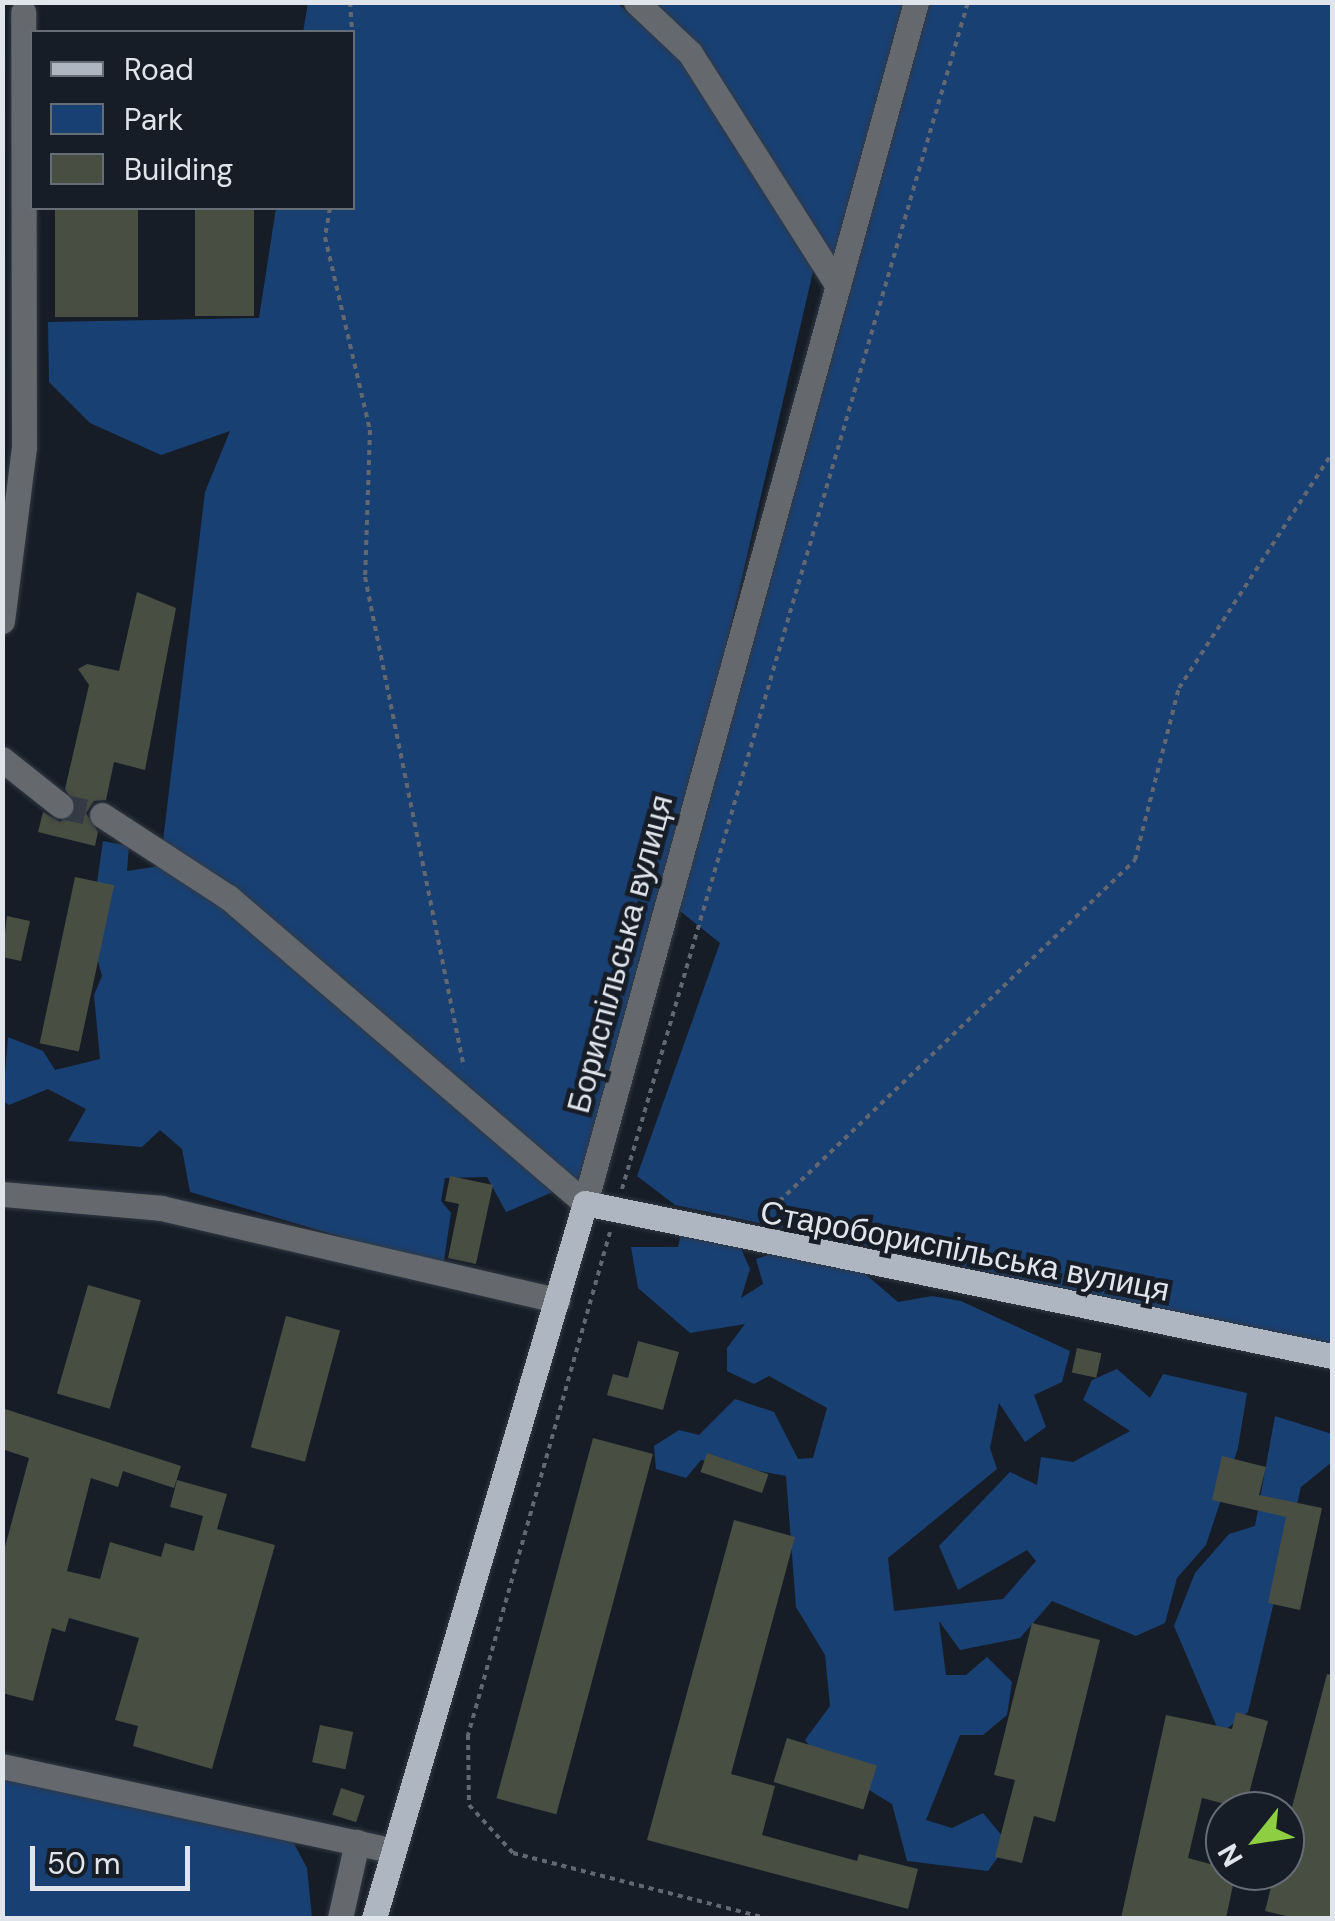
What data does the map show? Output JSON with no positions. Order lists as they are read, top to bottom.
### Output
{
  "streets": {
    "main road": ["Бориспільська вулиця", "Старобориспільська вулиця"]
  },
  "crossings": [
    ["Бориспільська вулиця", "Старобориспільська вулиця"]
  ],
  "legend": ["Road", "Park", "Building"],
  "scale_bar": "50 m",
  "north": "bottom left"
}
